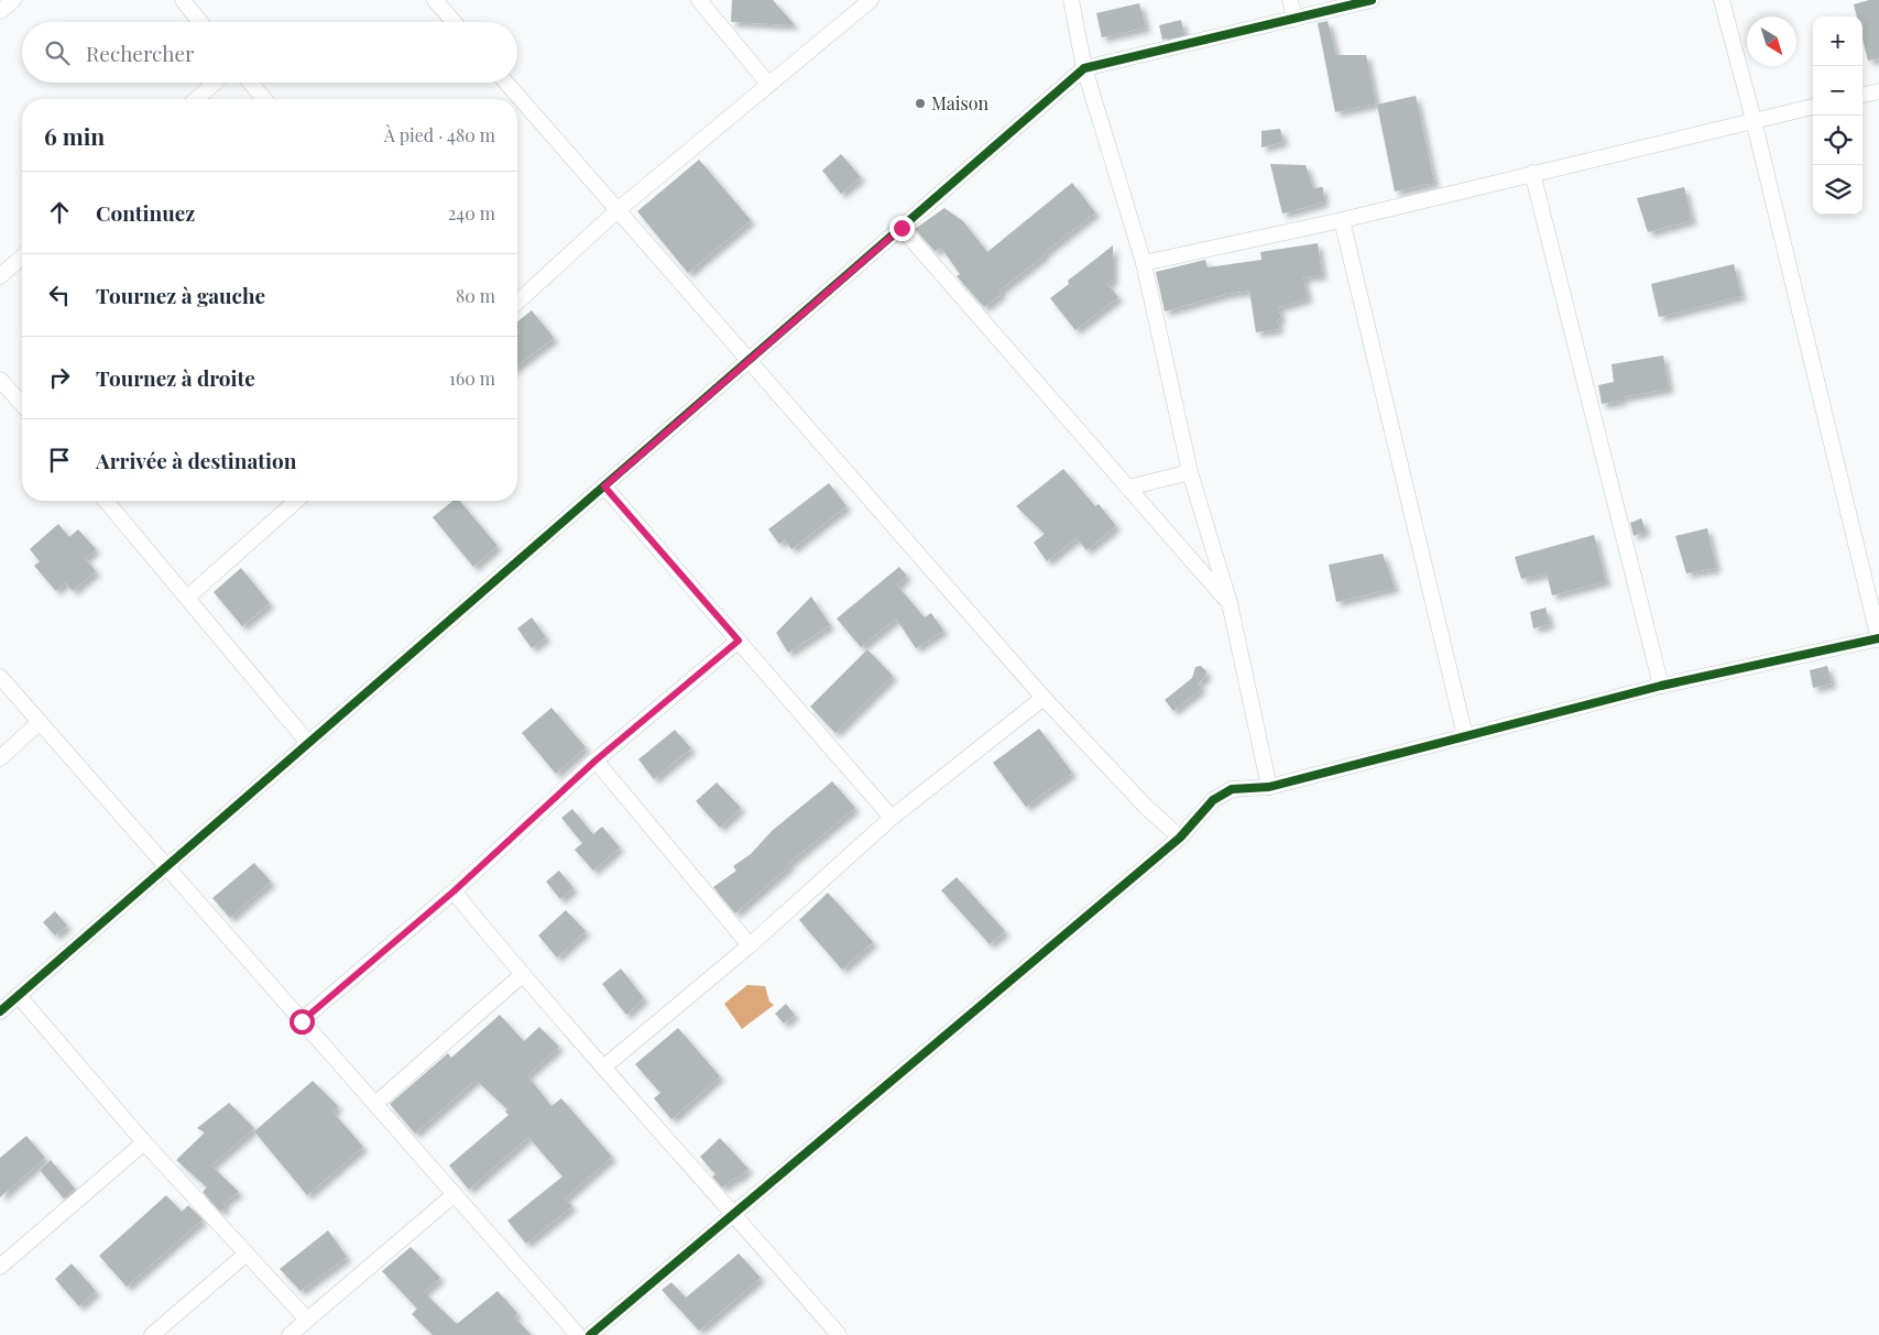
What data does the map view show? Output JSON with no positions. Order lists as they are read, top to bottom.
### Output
{
  "places": ["Maison"],
  "north": "bottom right",
  "page": {
    "map_buttons": ["+", "−"],
    "search": "Rechercher",
    "heading": ["6 min", "À pied · 480 m"],
    "list": [
      ["Continuez", "240 m"],
      ["Tournez à gauche", "80 m"],
      ["Tournez à droite", "160 m"],
      "Arrivée à destination"
    ]
  }
}
